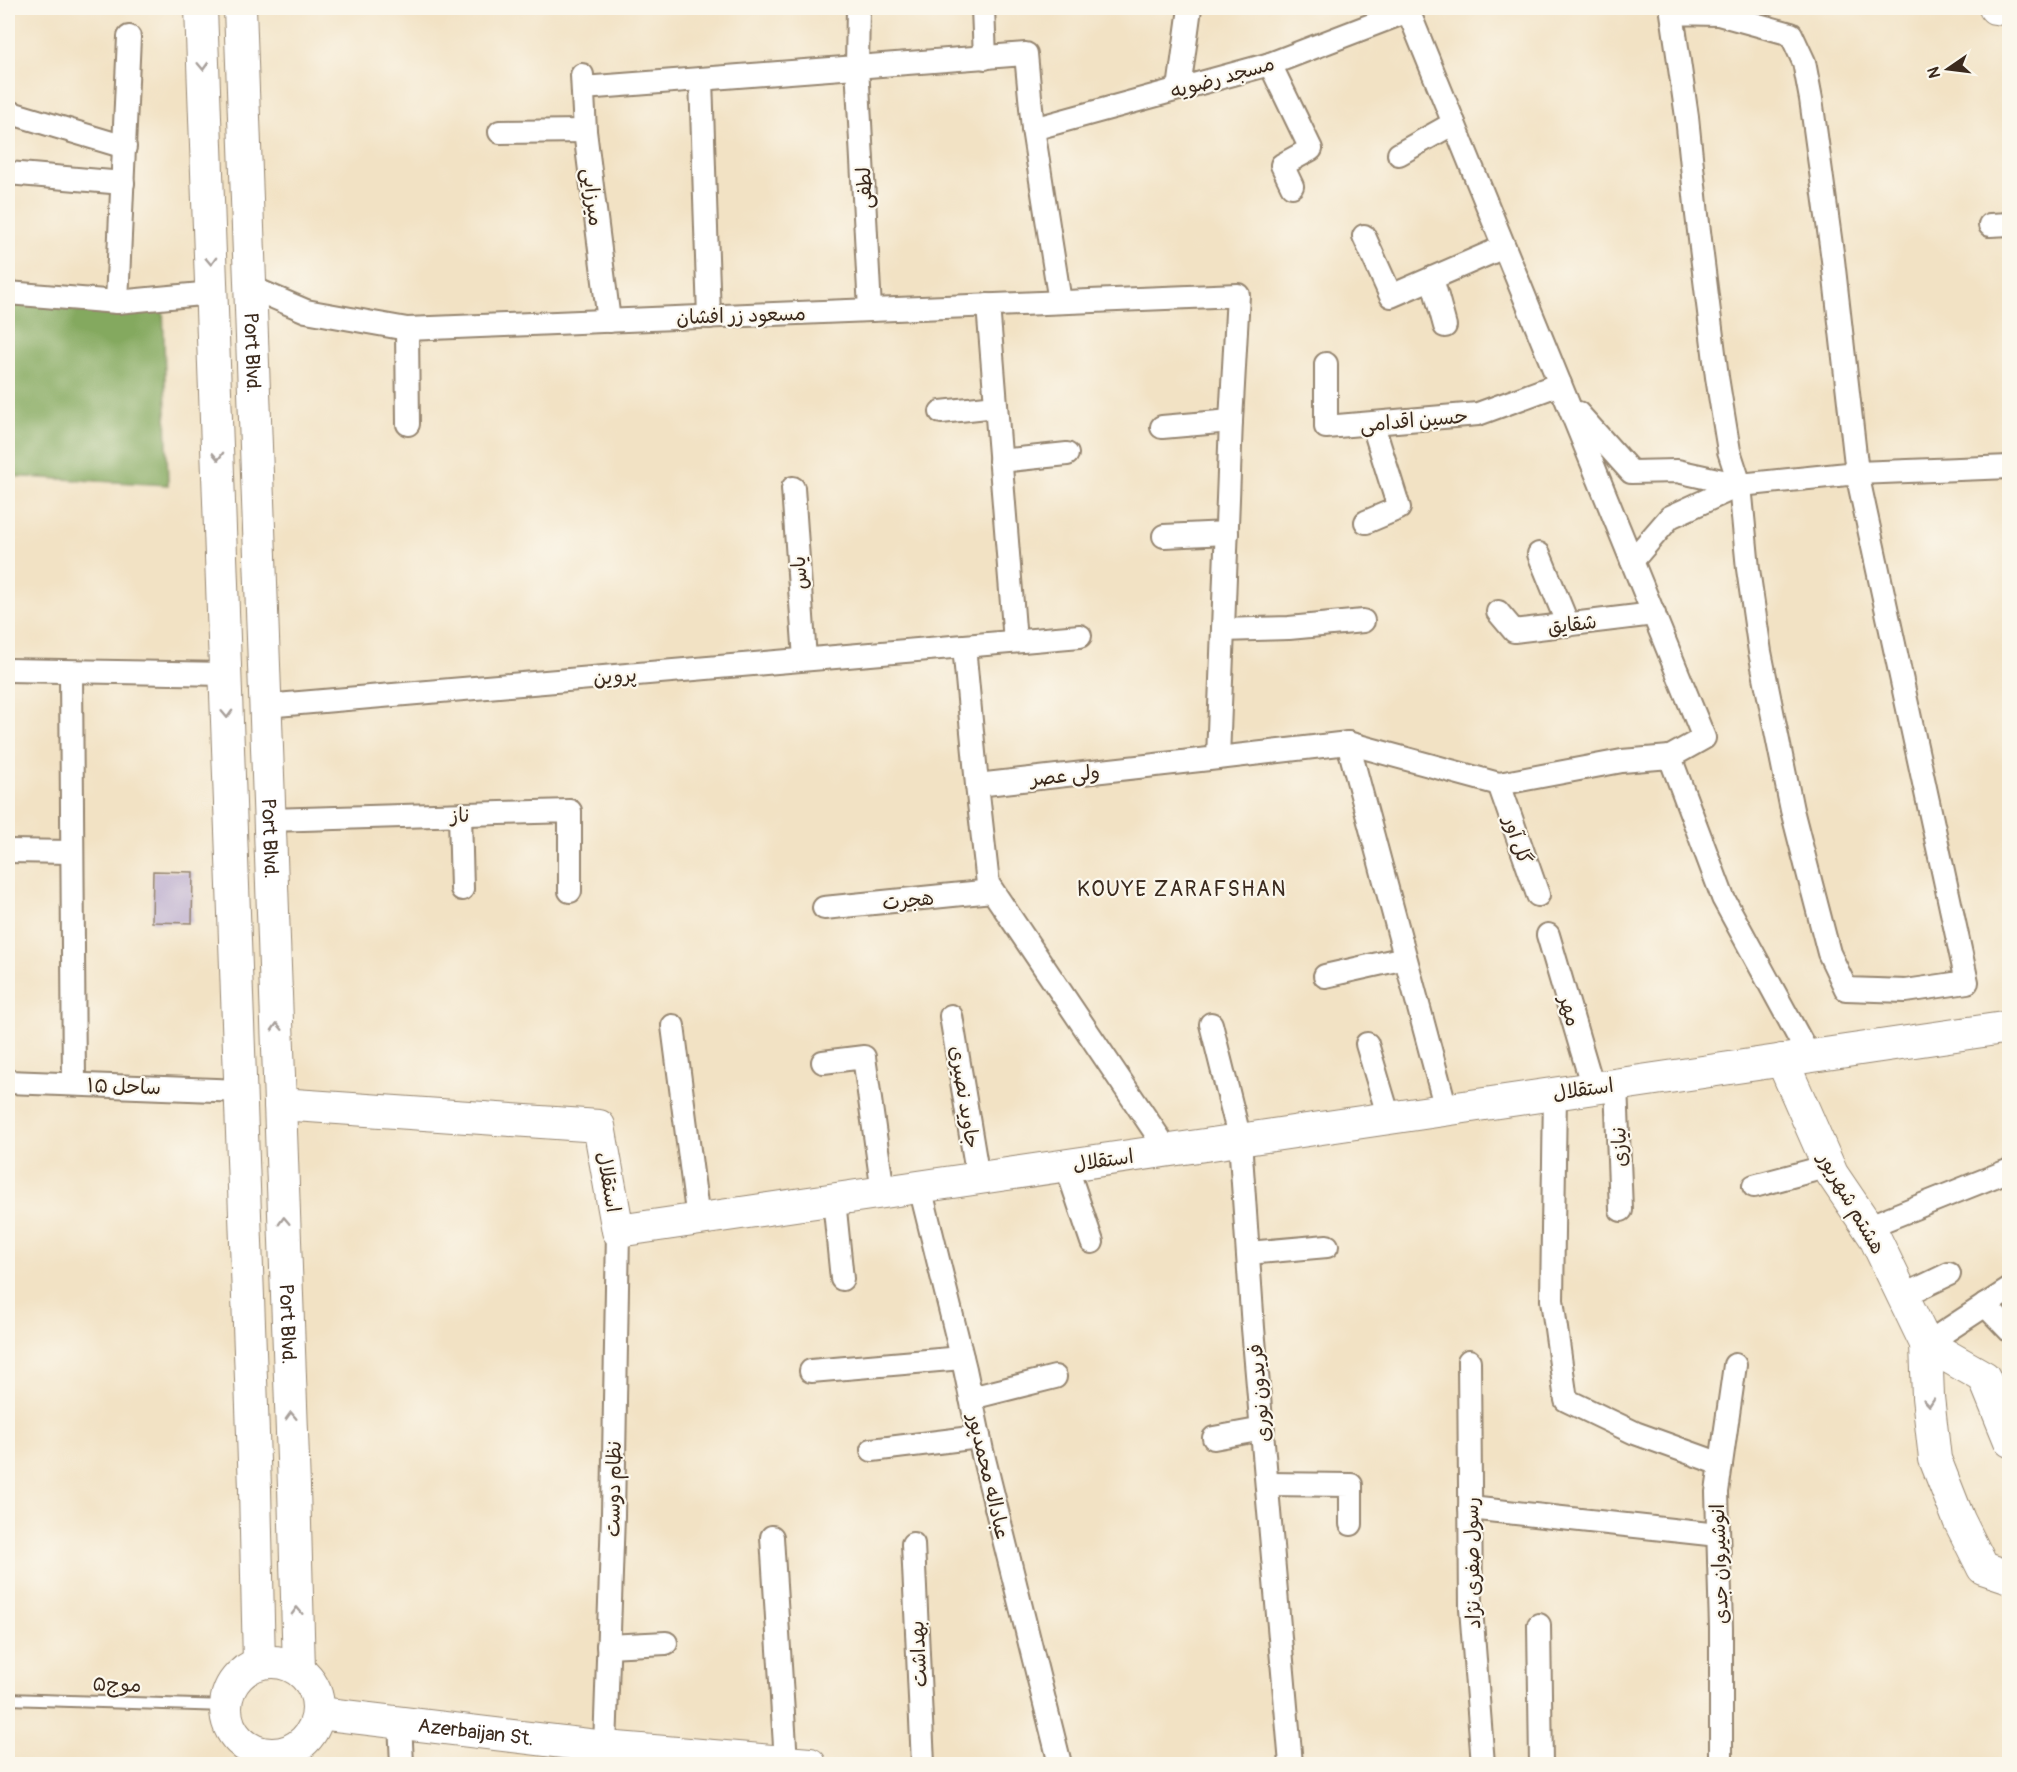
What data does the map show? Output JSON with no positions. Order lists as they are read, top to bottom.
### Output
{
  "streets": {
    "main road": [
      "Port Blvd.",
      "استقلال",
      "هشتم شهریور",
      "Azerbaijan St."
    ],
    "street": [
      "مسجد رضویه",
      "لطفی",
      "میرزایی",
      "مسعود زر افشان",
      "حسین اقدامی",
      "یاس",
      "شقایق",
      "پروین",
      "ولی عصر",
      "ناز",
      "گل آور",
      "هجرت",
      "مهر",
      "ساحل ۱۵",
      "جاوید نصیری",
      "نیازی",
      "فریدون نوری",
      "عباداله محمدپور",
      "نظام دوست",
      "رسول صفری نژاد",
      "انوشیروان جدی",
      "بهداشت"
    ],
    "lane": ["موج۵"]
  },
  "crossings": [
    ["لطفی", "مسعود زر افشان"],
    ["میرزایی", "مسعود زر افشان"],
    ["مسعود زر افشان", "Port Blvd."],
    ["Port Blvd.", "پروین"],
    ["Port Blvd.", "ناز"],
    ["Port Blvd.", "ساحل ۱۵"],
    ["Port Blvd.", "استقلال"],
    ["Port Blvd.", "موج۵"],
    ["Port Blvd.", "Azerbaijan St."],
    ["یاس", "پروین"],
    ["مهر", "استقلال"],
    ["مهر", "نیازی"],
    ["استقلال", "جاوید نصیری"],
    ["استقلال", "نیازی"],
    ["استقلال", "هشتم شهریور"],
    ["استقلال", "فریدون نوری"],
    ["استقلال", "عباداله محمدپور"],
    ["استقلال", "نظام دوست"],
    ["نظام دوست", "Azerbaijan St."],
    ["موج۵", "Azerbaijan St."]
  ],
  "districts": ["KOUYE ZARAFSHAN"],
  "north": "left"
}
